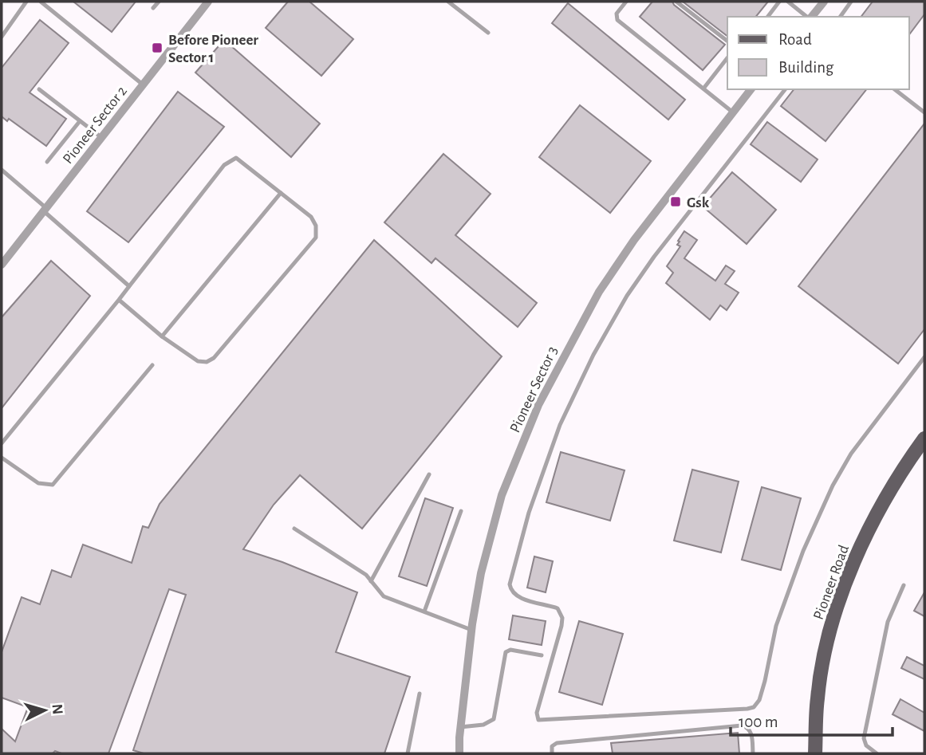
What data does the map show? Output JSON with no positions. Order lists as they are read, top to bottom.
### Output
{
  "streets": {
    "main road": ["Pioneer Road"],
    "street": ["Pioneer Sector 2", "Pioneer Sector 3"]
  },
  "places": {
    "transit": ["Before Pioneer Sector 1", "Gsk"]
  },
  "legend": ["Road", "Building"],
  "scale_bar": "100 m",
  "north": "right"
}
